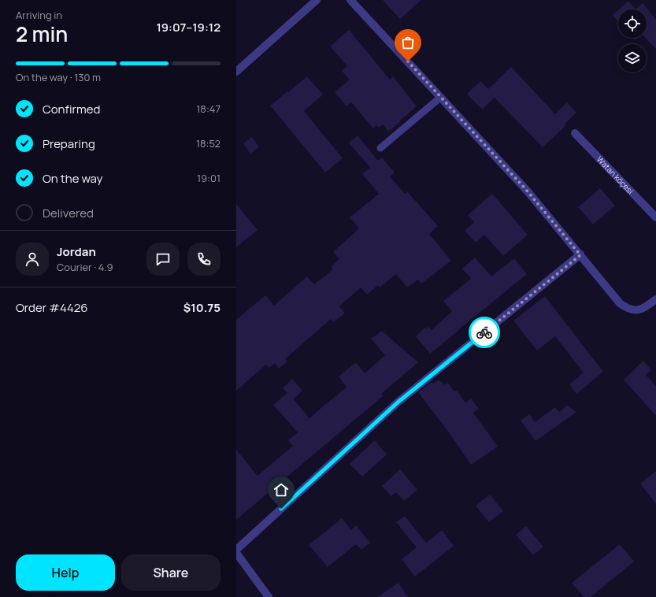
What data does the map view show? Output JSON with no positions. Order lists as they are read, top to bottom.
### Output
{
  "streets": {
    "street": ["Watan köçesi"]
  },
  "page": {
    "heading": ["2 min", "Arriving in", "19:07–19:12"],
    "panel": [
      "Jordan",
      "Courier · 4.9",
      "Order #4426",
      "$10.75"
    ],
    "bar": "On the way · 130 m",
    "list": [
      ["Confirmed", "18:47"],
      ["Preparing", "18:52"],
      ["On the way", "19:01"],
      "Delivered"
    ],
    "buttons": ["Help", "Share"]
  }
}
